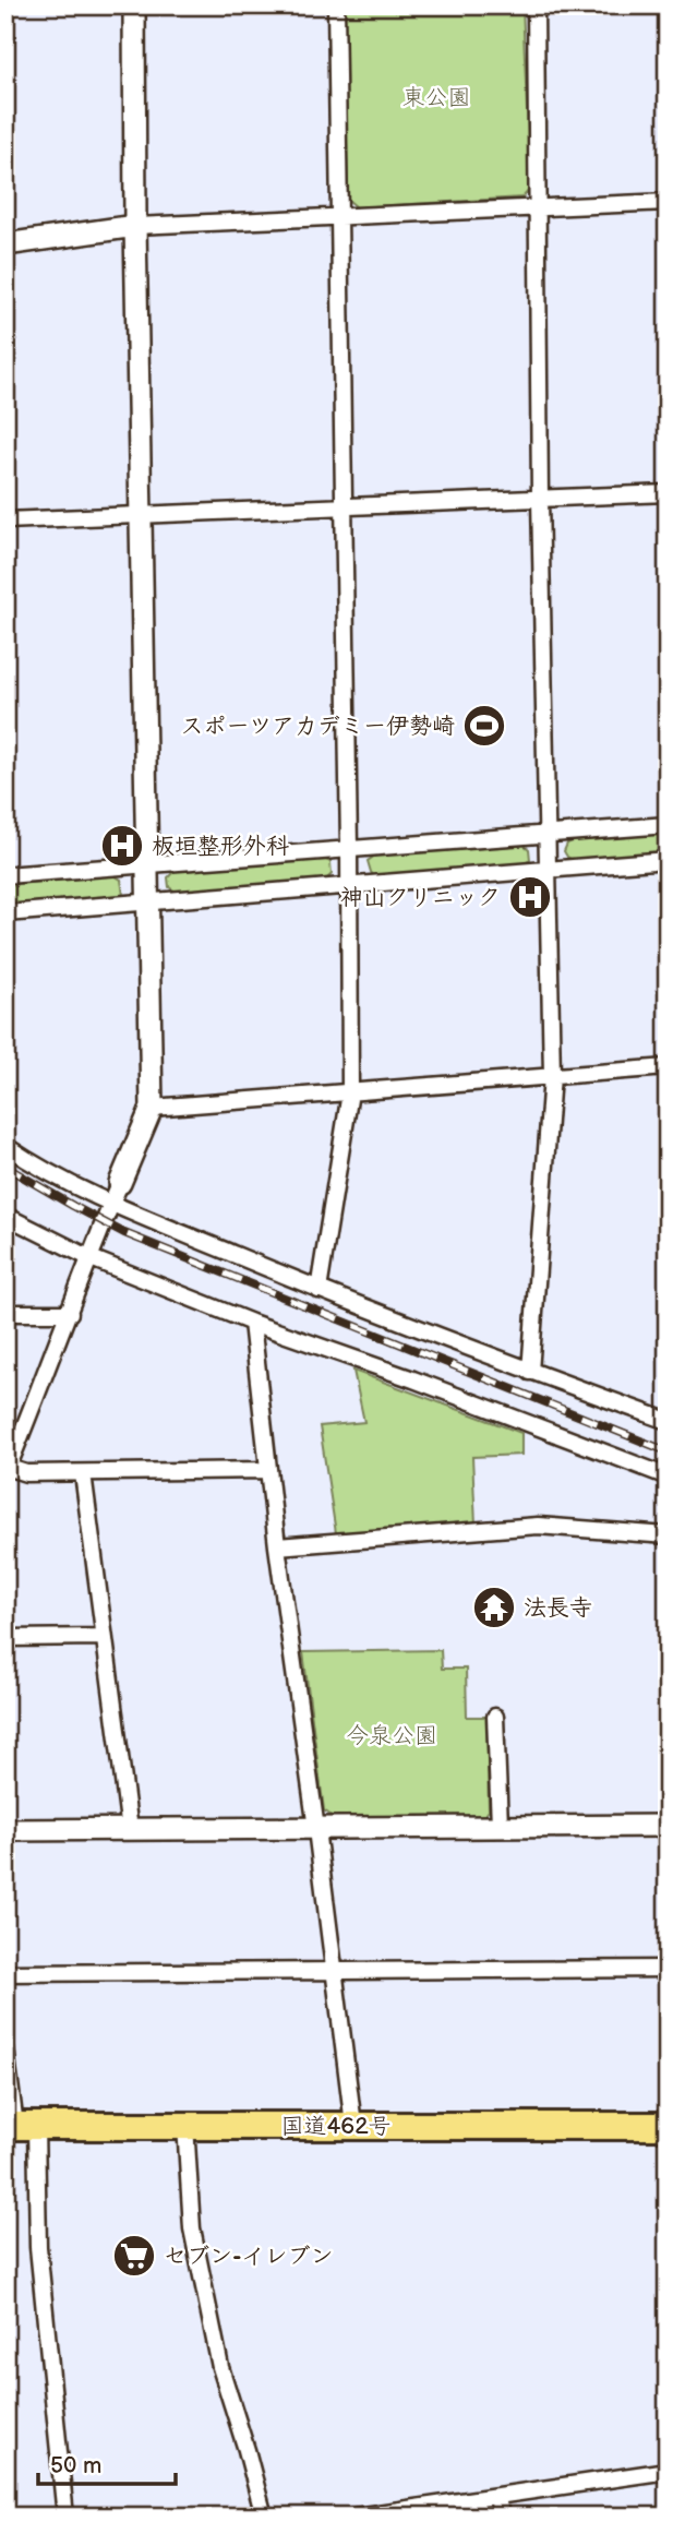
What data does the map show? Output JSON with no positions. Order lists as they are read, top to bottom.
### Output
{
  "streets": {
    "highway": ["国道462号"]
  },
  "parks": ["東公園", "今泉公園"],
  "places": {
    "sports": ["スポーツアカデミー伊勢崎"],
    "hospital": ["板垣整形外科", "神山クリニック"],
    "temple": ["法長寺"],
    "supermarket": ["セブン-イレブン"]
  },
  "scale_bar": "50 m"
}
